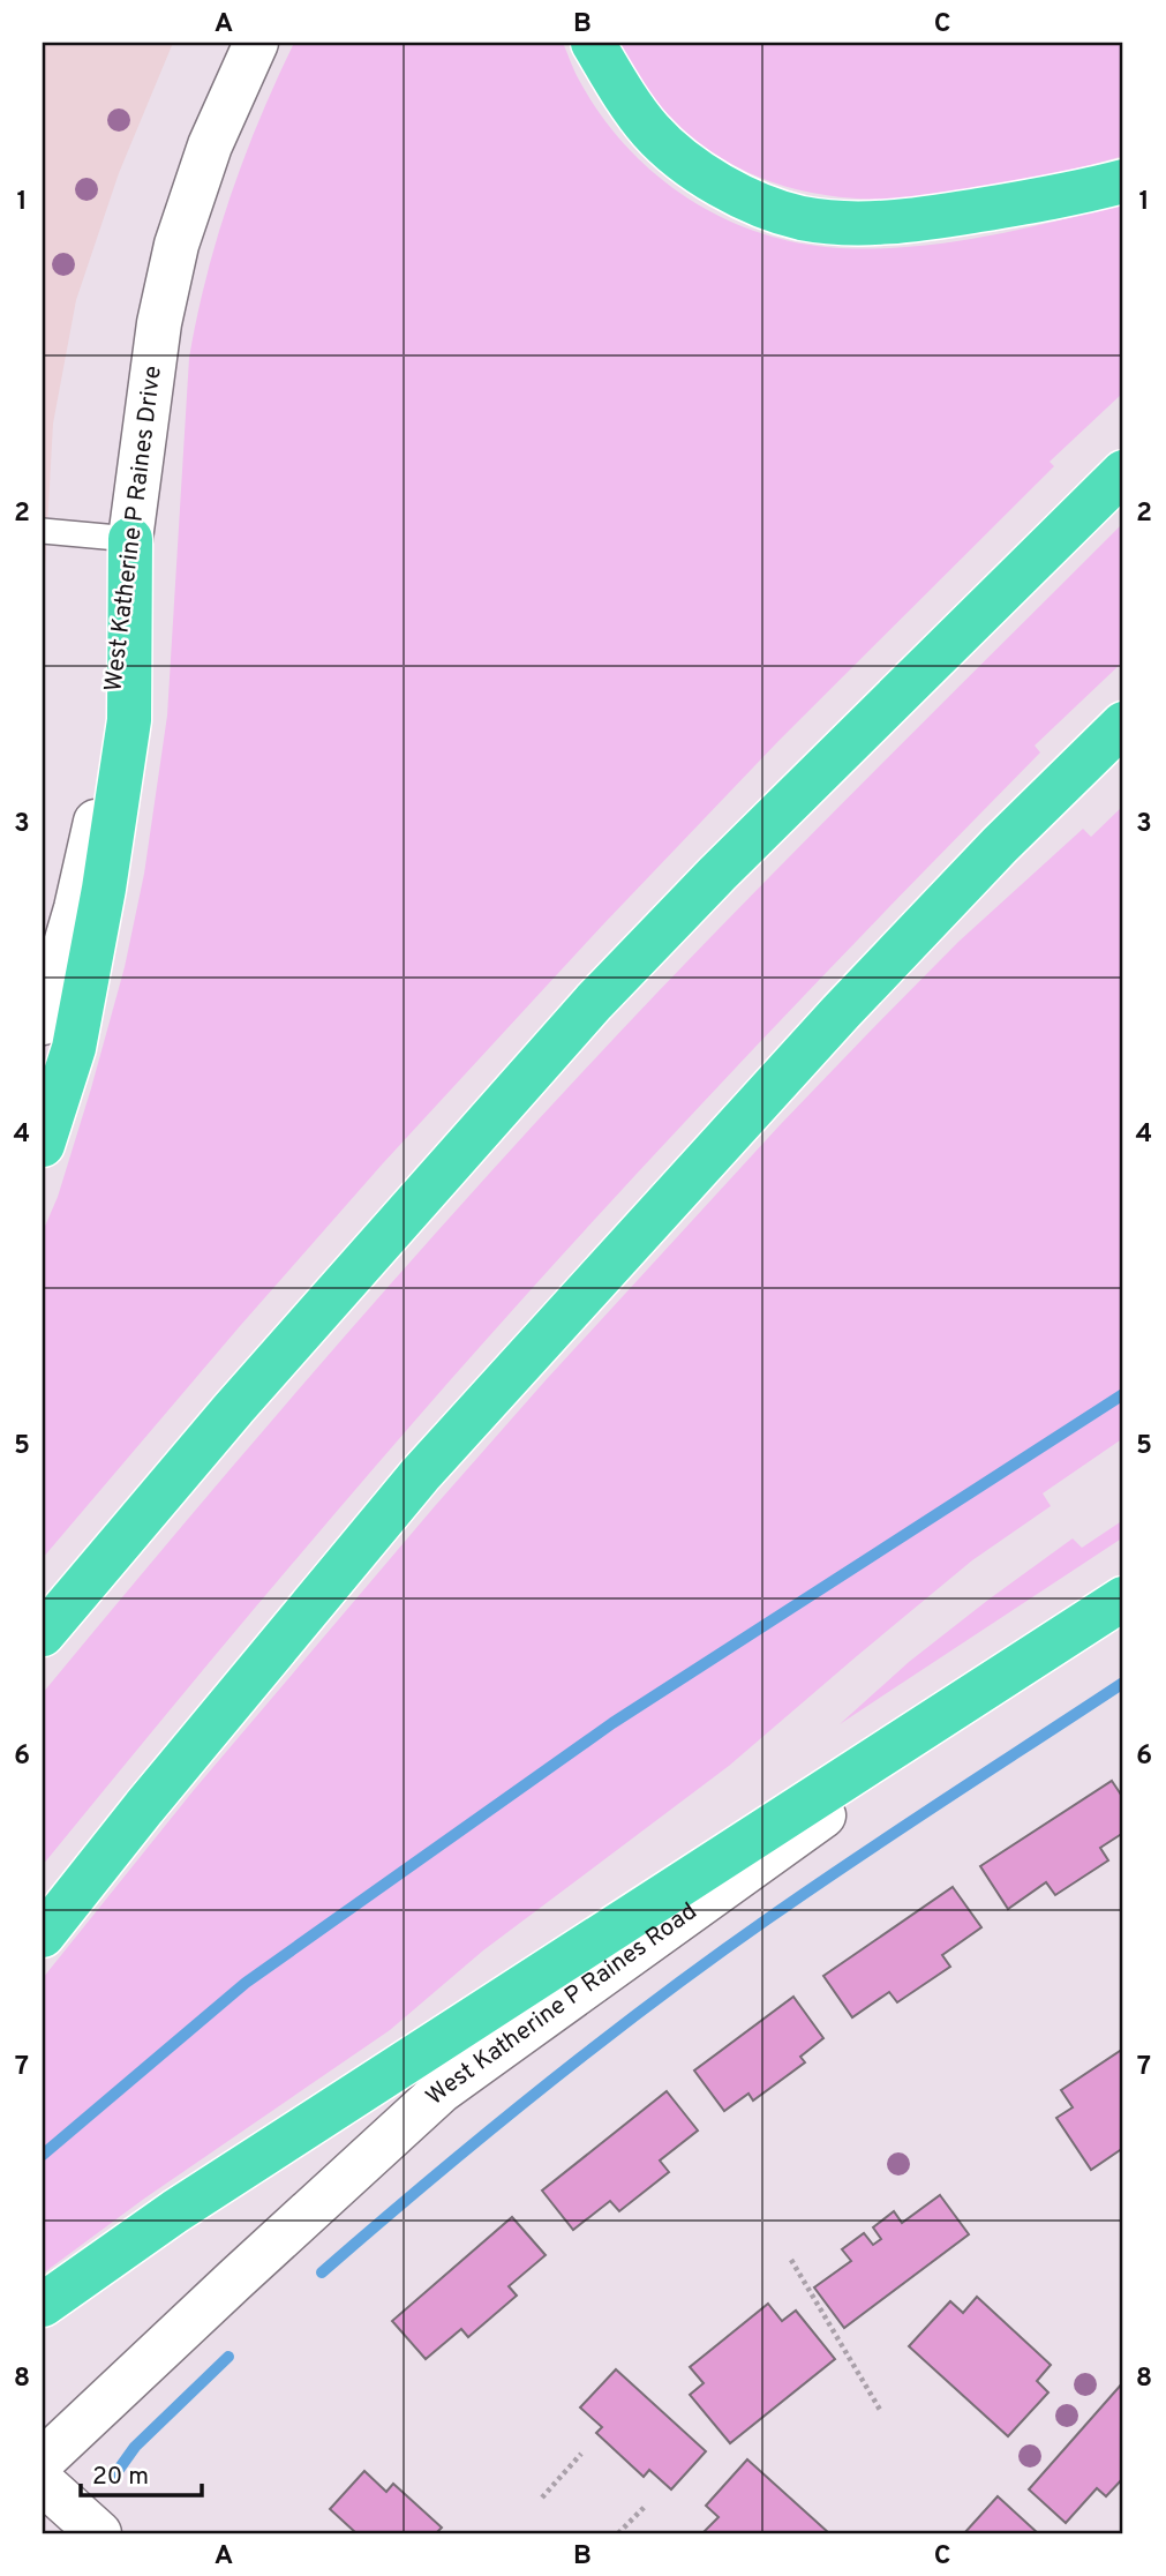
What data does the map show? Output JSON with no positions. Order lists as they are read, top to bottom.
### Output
{
  "streets": {
    "street": ["West Katherine P Raines Drive", "West Katherine P Raines Road"]
  },
  "scale_bar": "20 m",
  "grid": {
    "columns": ["A", "B", "C"],
    "rows": [
      "1",
      "2",
      "3",
      "4",
      "5",
      "6",
      "7",
      "8"
    ]
  }
}
